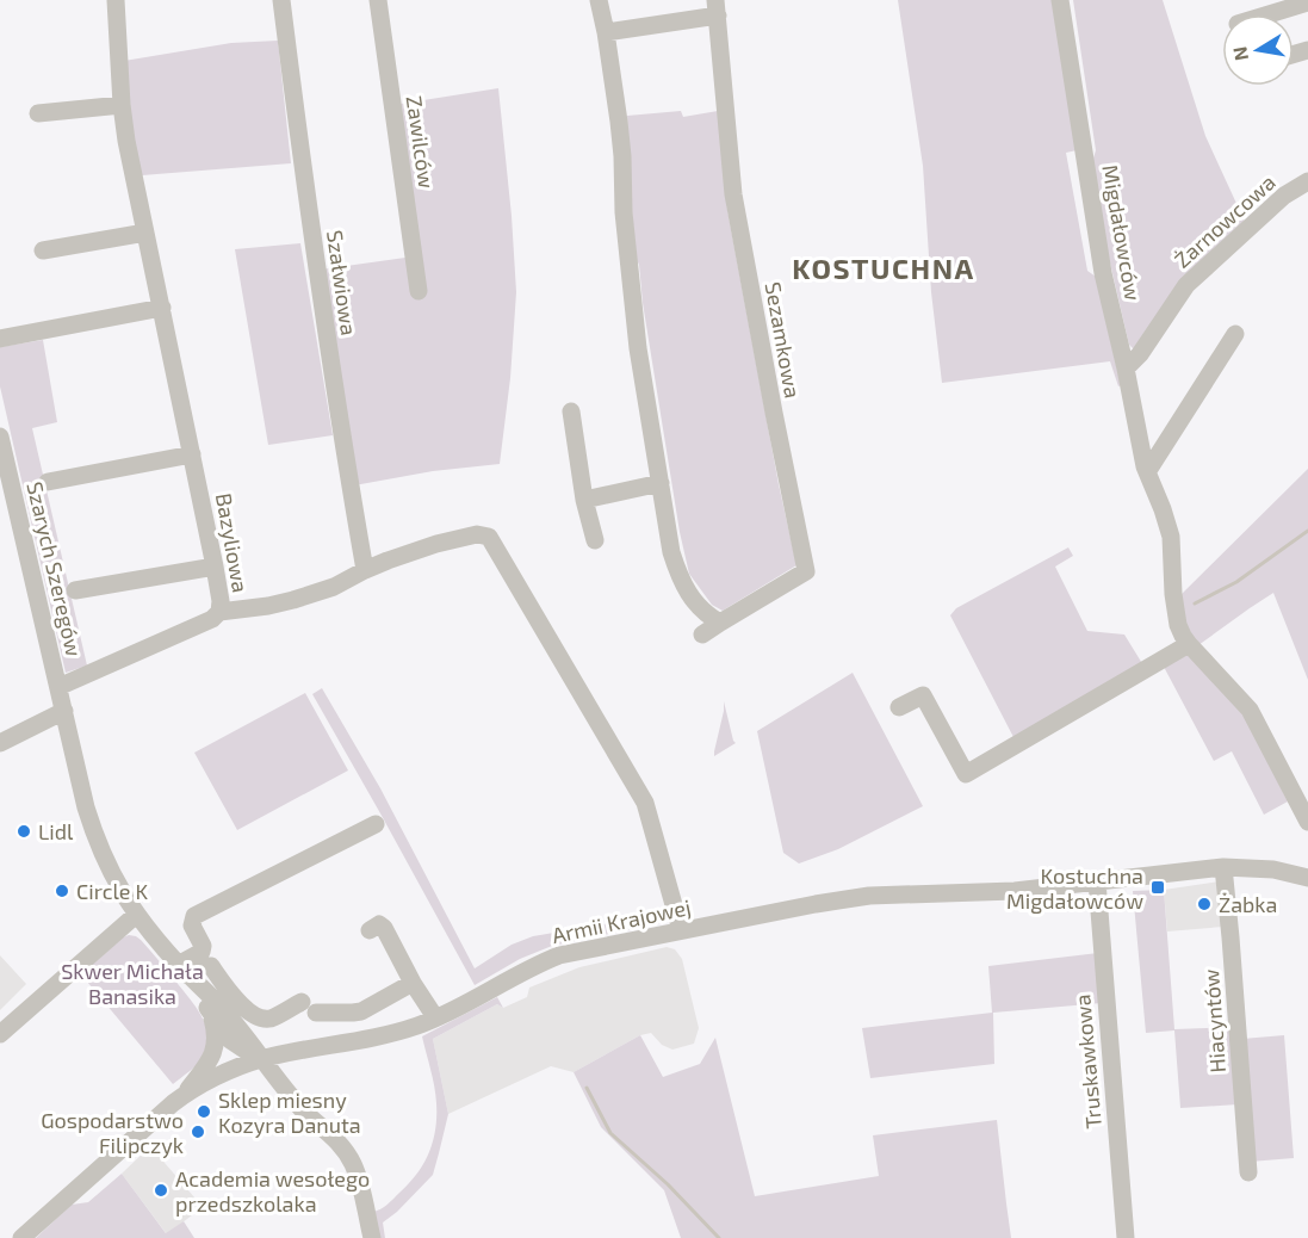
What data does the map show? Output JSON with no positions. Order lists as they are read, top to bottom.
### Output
{
  "streets": {
    "street": [
      "Zawilców",
      "Żarnowcowa",
      "Migdałowców",
      "Szałwiowa",
      "Sezamkowa",
      "Bazyliowa",
      "Szarych Szeregów",
      "Armii Krajowej",
      "Hiacyntów",
      "Truskawkowa"
    ]
  },
  "crossings": [
    ["Żarnowcowa", "Migdałowców"],
    ["Bazyliowa", "Szarych Szeregów"],
    ["Szarych Szeregów", "Armii Krajowej"],
    ["Armii Krajowej", "Hiacyntów"],
    ["Armii Krajowej", "Truskawkowa"]
  ],
  "districts": ["KOSTUCHNA"],
  "parks": ["Skwer Michała Banasika"],
  "places": {
    "other": [
      "Lidl",
      "Circle K",
      "Żabka",
      "Sklep miesny Kozyra Danuta",
      "Gospodarstwo Filipczyk",
      "Academia wesołego przedszkolaka"
    ],
    "transit": ["Kostuchna Migdałowców"]
  },
  "north": "left"
}
